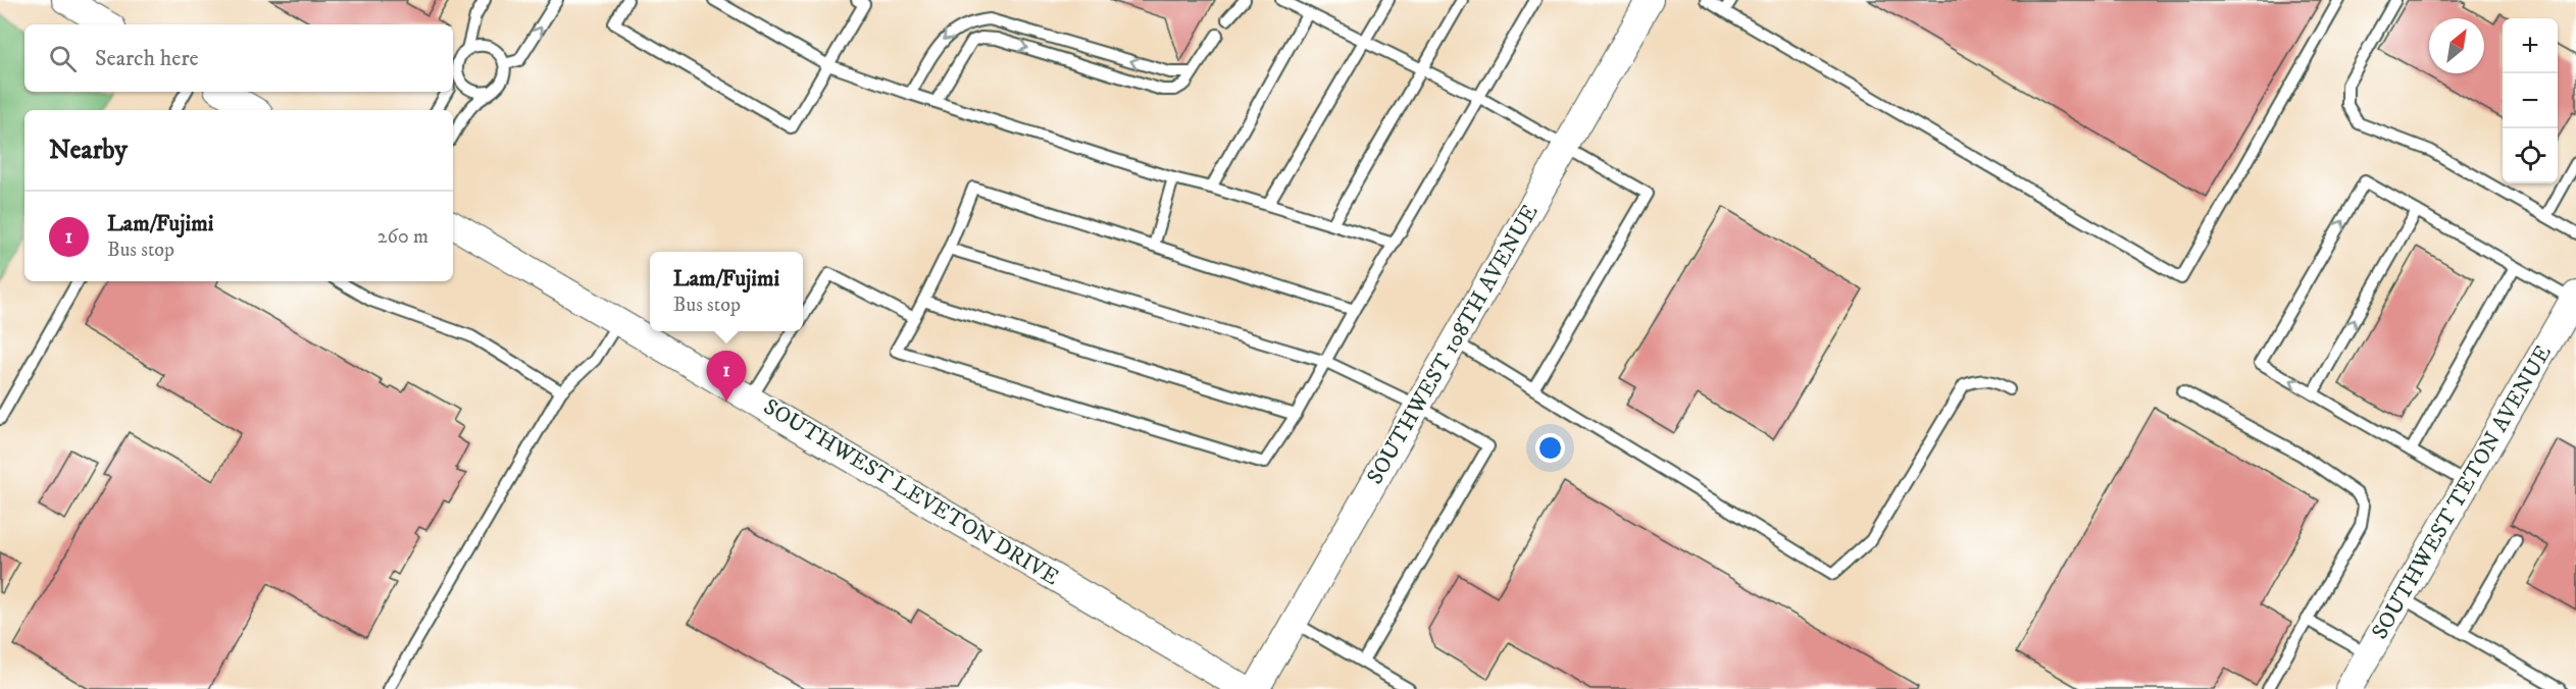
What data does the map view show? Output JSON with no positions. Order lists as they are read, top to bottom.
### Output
{
  "streets": {
    "street": ["SOUTHWEST 108TH AVENUE", "SOUTHWEST LEVETON DRIVE", "SOUTHWEST TETON AVENUE"]
  },
  "north": "top right",
  "page": {
    "map_buttons": ["+", "−"],
    "search": "Search here",
    "heading": "Nearby",
    "list": [
      {
        "mark": "1",
        "name": "Lam/Fujimi",
        "note": "Bus stop",
        "value": "260 m"
      }
    ],
    "popup": ["Lam/Fujimi", "Bus stop"],
    "pins": "1"
  }
}
